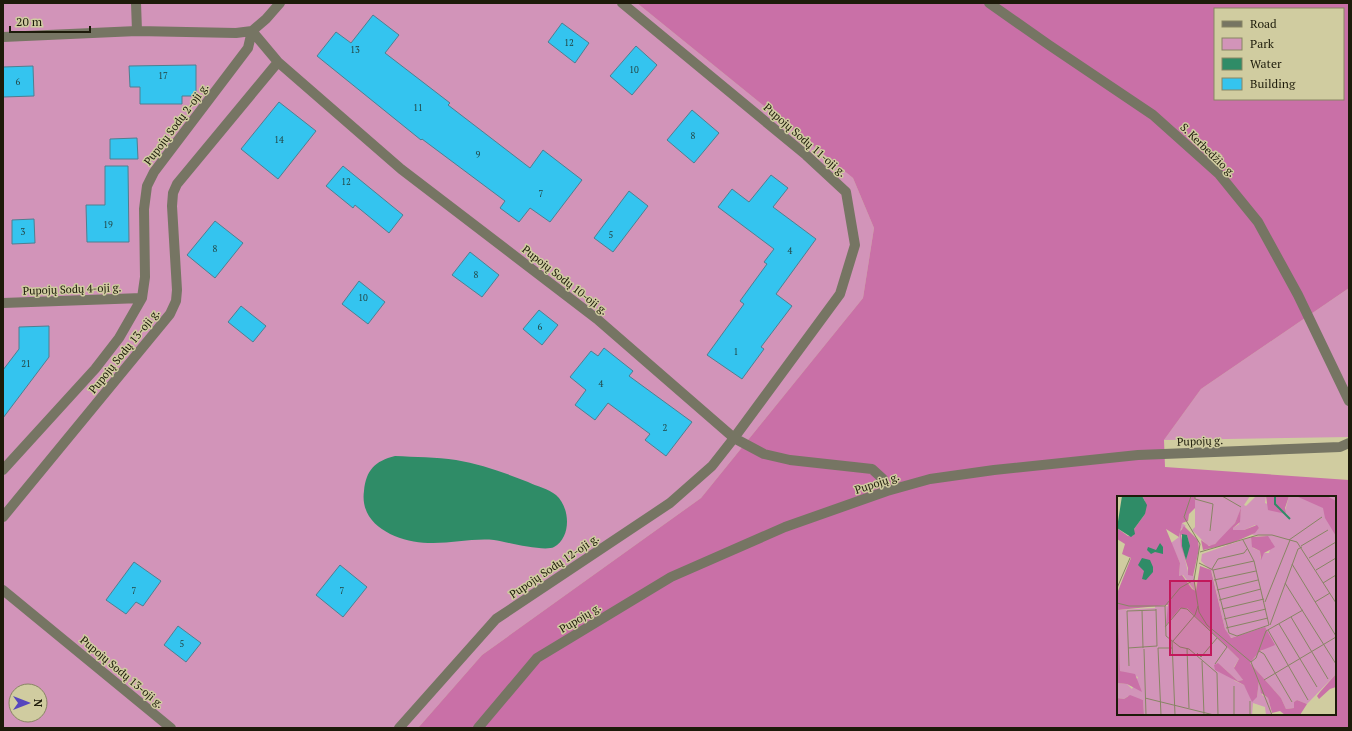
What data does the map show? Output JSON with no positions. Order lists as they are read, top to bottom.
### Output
{
  "streets": {
    "street": [
      "Pupojų Sodų 2-oji g.",
      "Pupojų Sodų 11-oji g.",
      "S. Kerbedžio g.",
      "Pupojų Sodų 10-oji g.",
      "Pupojų Sodų 4-oji g.",
      "Pupojų Sodų 13-oji g.",
      "Pupojų g.",
      "Pupojų Sodų 12-oji g."
    ]
  },
  "crossings": [
    ["Pupojų Sodų 2-oji g.", "Pupojų Sodų 10-oji g."],
    ["Pupojų Sodų 2-oji g.", "Pupojų Sodų 4-oji g."],
    ["Pupojų Sodų 11-oji g.", "Pupojų Sodų 10-oji g."],
    ["Pupojų Sodų 11-oji g.", "Pupojų Sodų 12-oji g."],
    ["Pupojų Sodų 10-oji g.", "Pupojų Sodų 13-oji g."],
    ["Pupojų Sodų 10-oji g.", "Pupojų g."],
    ["Pupojų Sodų 10-oji g.", "Pupojų Sodų 12-oji g."]
  ],
  "house_numbers": [
    "12",
    "13",
    "10",
    "17",
    "6",
    "11",
    "8",
    "14",
    "9",
    "12",
    "7",
    "19",
    "3",
    "5",
    "8",
    "4",
    "8",
    "10",
    "6",
    "1",
    "21",
    "4",
    "2",
    "7",
    "7",
    "5"
  ],
  "legend": [
    "Road",
    "Park",
    "Water",
    "Building"
  ],
  "scale_bar": "20 m",
  "north": "right"
}
